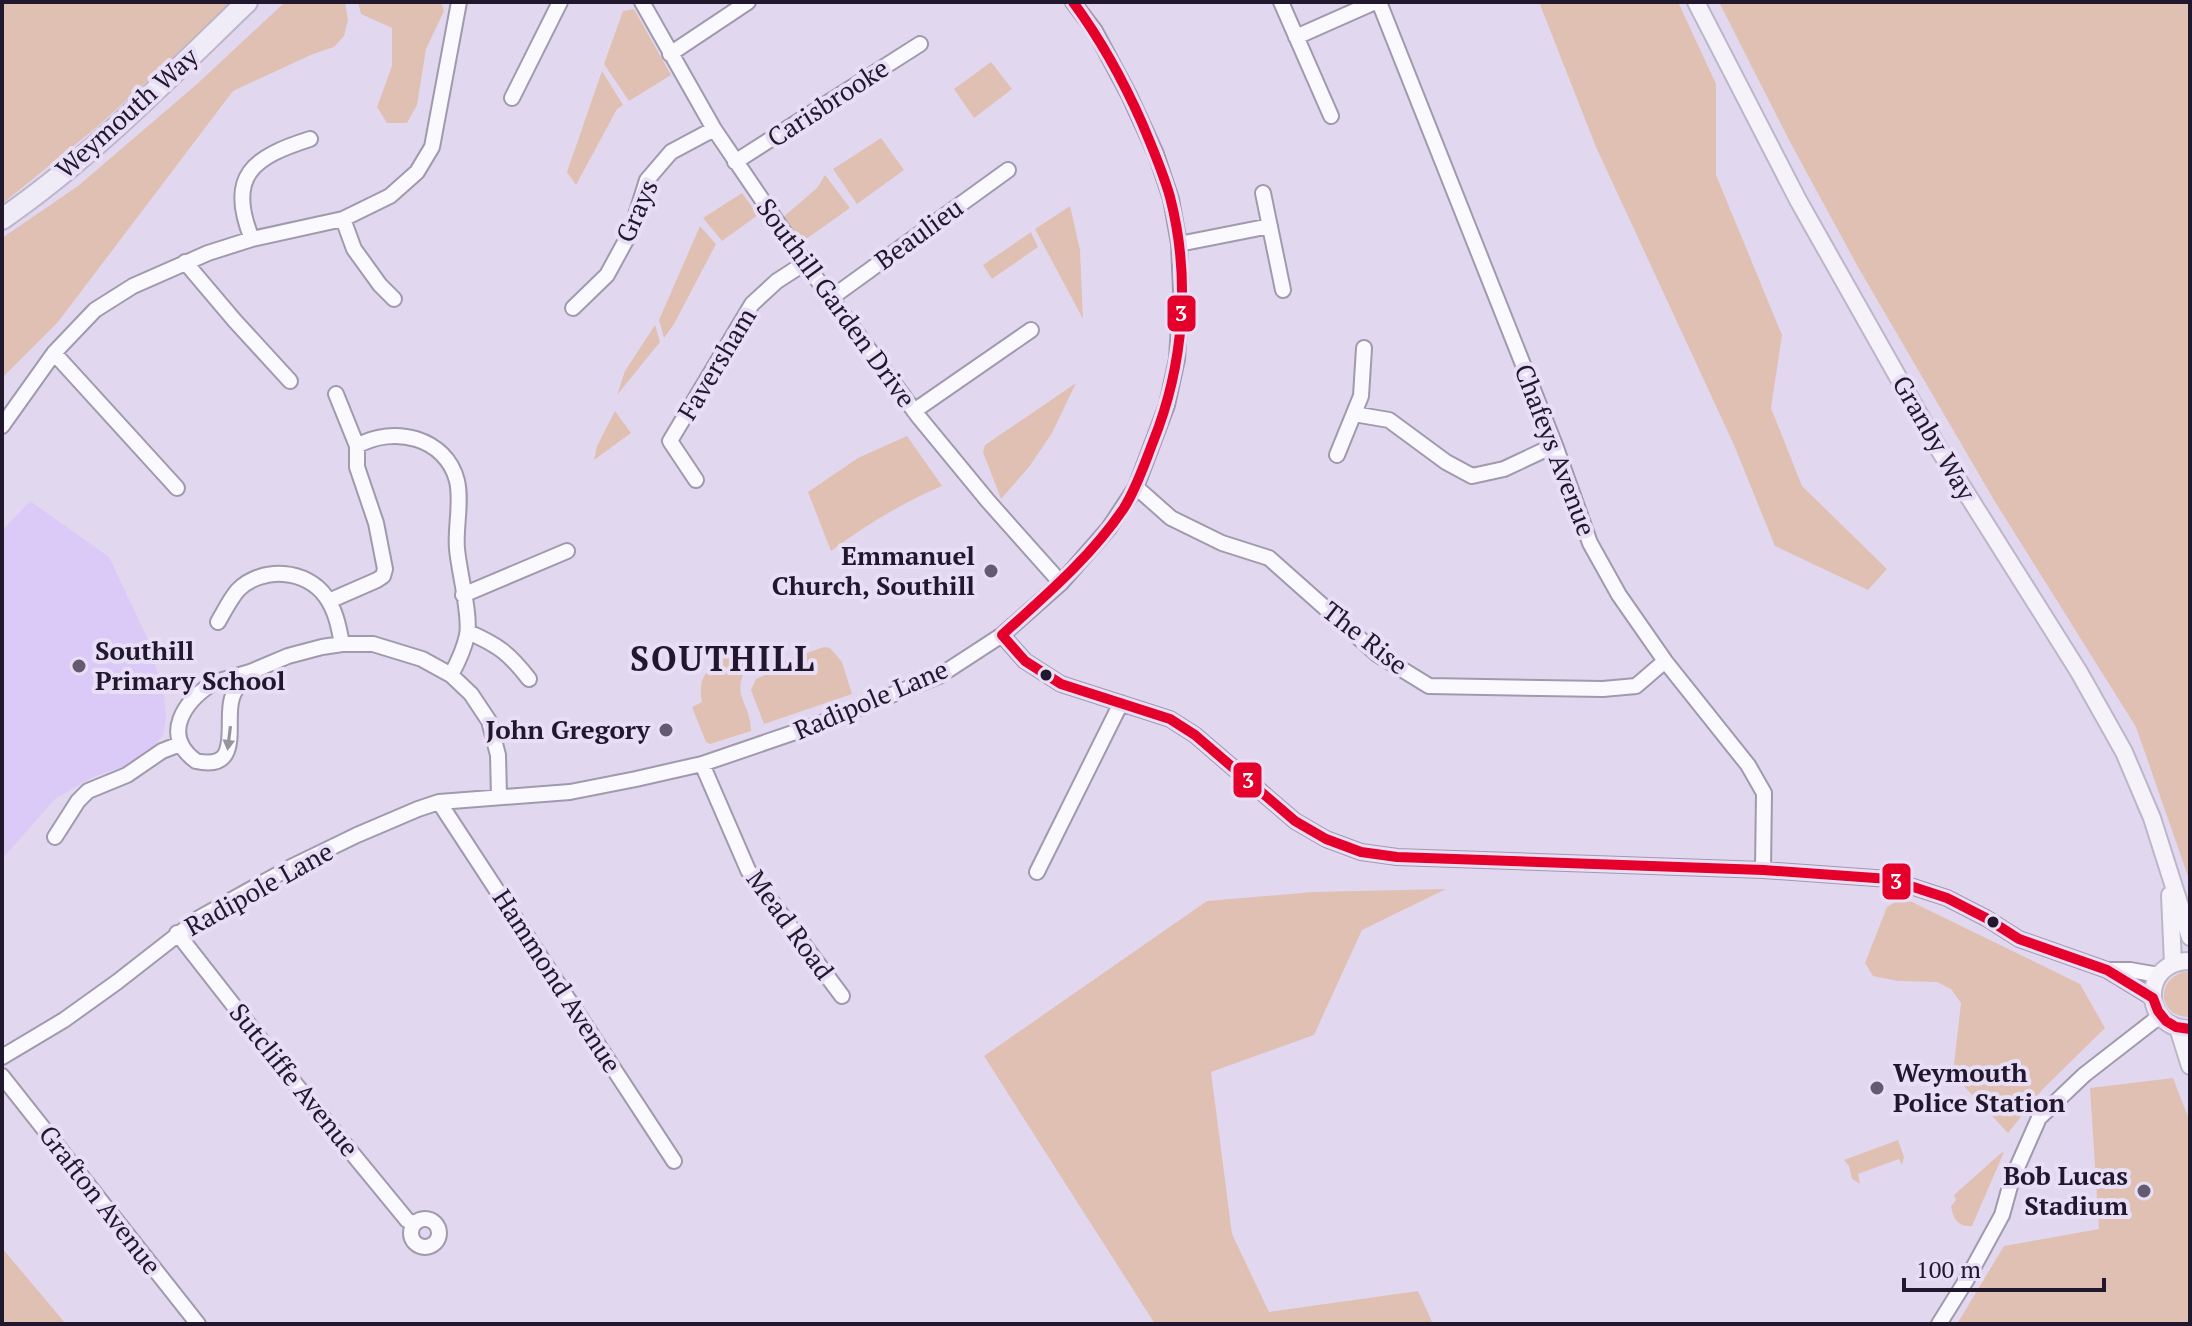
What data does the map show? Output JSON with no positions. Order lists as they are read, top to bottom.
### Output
{
  "streets": {
    "highway": ["Weymouth Way"],
    "main road": ["Granby Way"],
    "street": [
      "Carisbrooke",
      "Grays",
      "Beaulieu",
      "Southill Garden Drive",
      "Faversham",
      "Chafeys Avenue",
      "The Rise",
      "Radipole Lane",
      "Mead Road",
      "Hammond Avenue",
      "Sutcliffe Avenue",
      "Grafton Avenue"
    ]
  },
  "crossings": [
    ["Carisbrooke", "Southill Garden Drive"],
    ["Grays", "Southill Garden Drive"],
    ["Beaulieu", "Southill Garden Drive"],
    ["Southill Garden Drive", "Faversham"],
    ["Southill Garden Drive", "Radipole Lane"],
    ["Chafeys Avenue", "The Rise"],
    ["The Rise", "Radipole Lane"],
    ["Radipole Lane", "Mead Road"],
    ["Radipole Lane", "Hammond Avenue"],
    ["Radipole Lane", "Sutcliffe Avenue"]
  ],
  "districts": ["SOUTHILL"],
  "places": [
    "Emmanuel Church, Southill",
    "Southill Primary School",
    "John Gregory",
    "Weymouth Police Station",
    "Bob Lucas Stadium"
  ],
  "lines": ["transit line 3"],
  "scale_bar": "100 m"
}
